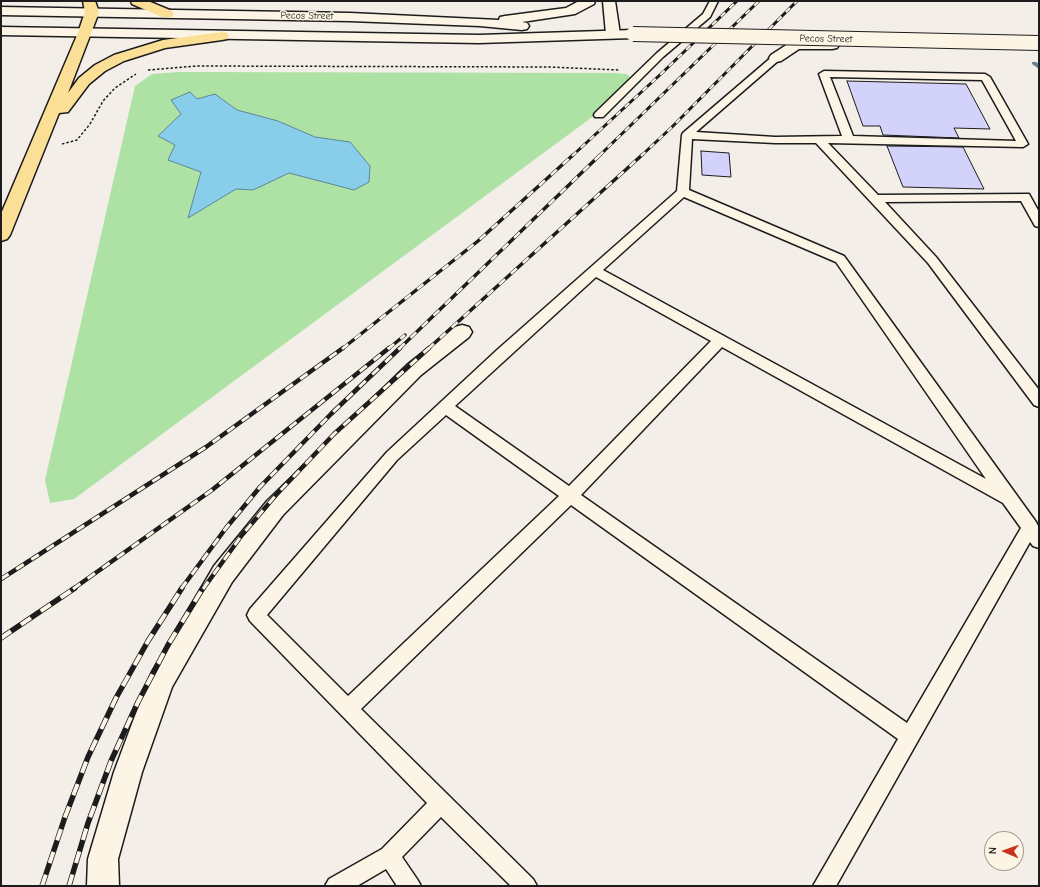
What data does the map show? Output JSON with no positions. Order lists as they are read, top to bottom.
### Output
{
  "streets": {
    "main road": ["Pecos Street"]
  },
  "north": "left"
}
